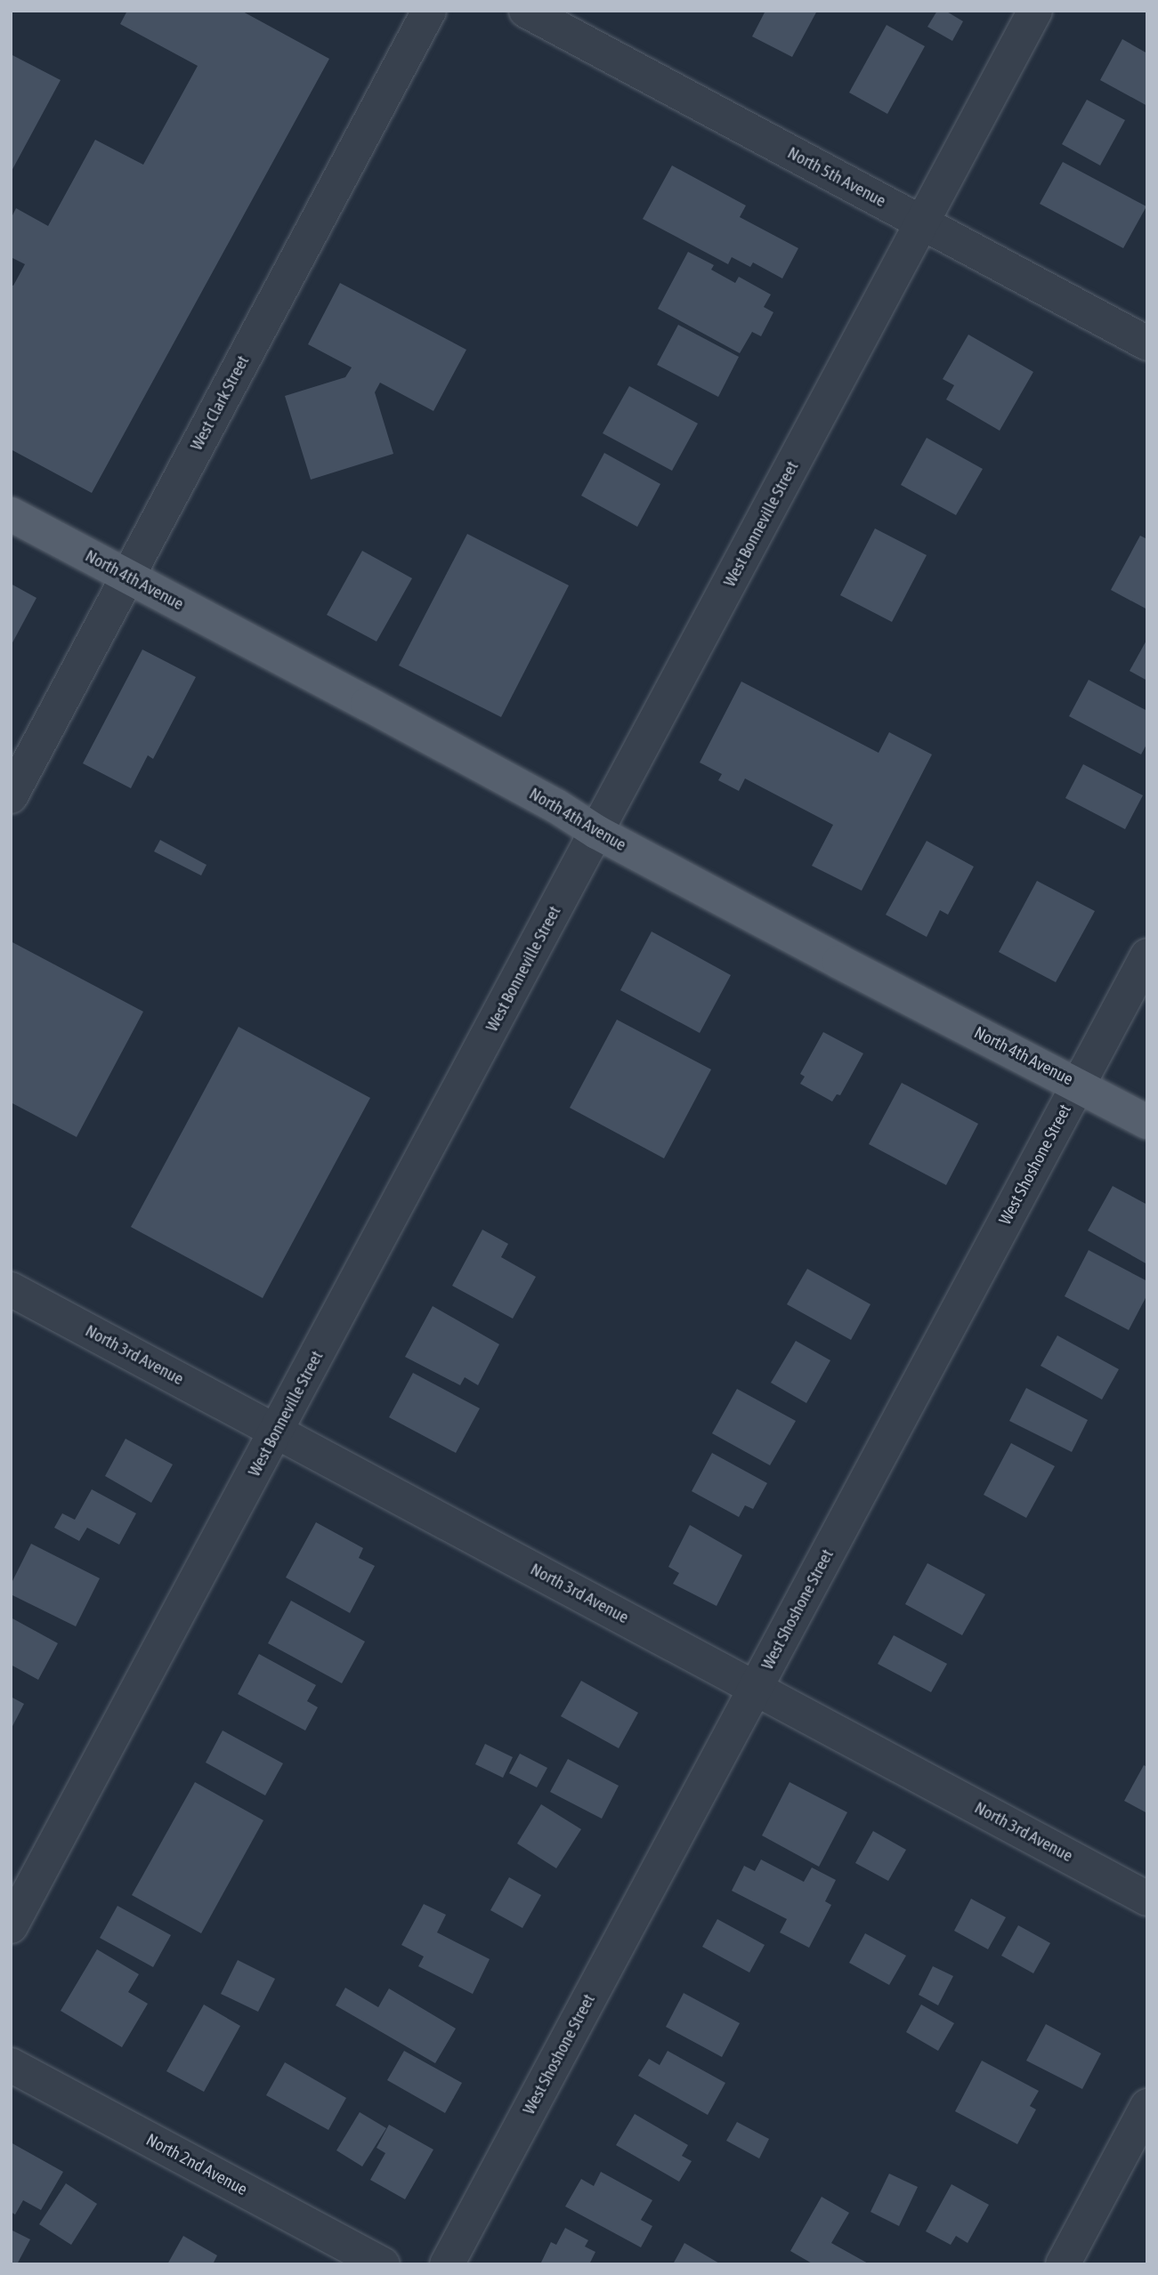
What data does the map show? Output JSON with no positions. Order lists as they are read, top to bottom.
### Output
{
  "streets": {
    "main road": ["North 4th Avenue"],
    "street": [
      "North 5th Avenue",
      "West Clark Street",
      "West Bonneville Street",
      "West Shoshone Street",
      "North 3rd Avenue",
      "North 2nd Avenue"
    ]
  },
  "crossings": [
    ["North 5th Avenue", "West Bonneville Street"],
    ["West Clark Street", "North 4th Avenue"],
    ["West Bonneville Street", "North 4th Avenue"],
    ["West Bonneville Street", "North 3rd Avenue"],
    ["North 4th Avenue", "West Shoshone Street"],
    ["West Shoshone Street", "North 3rd Avenue"]
  ]
}
